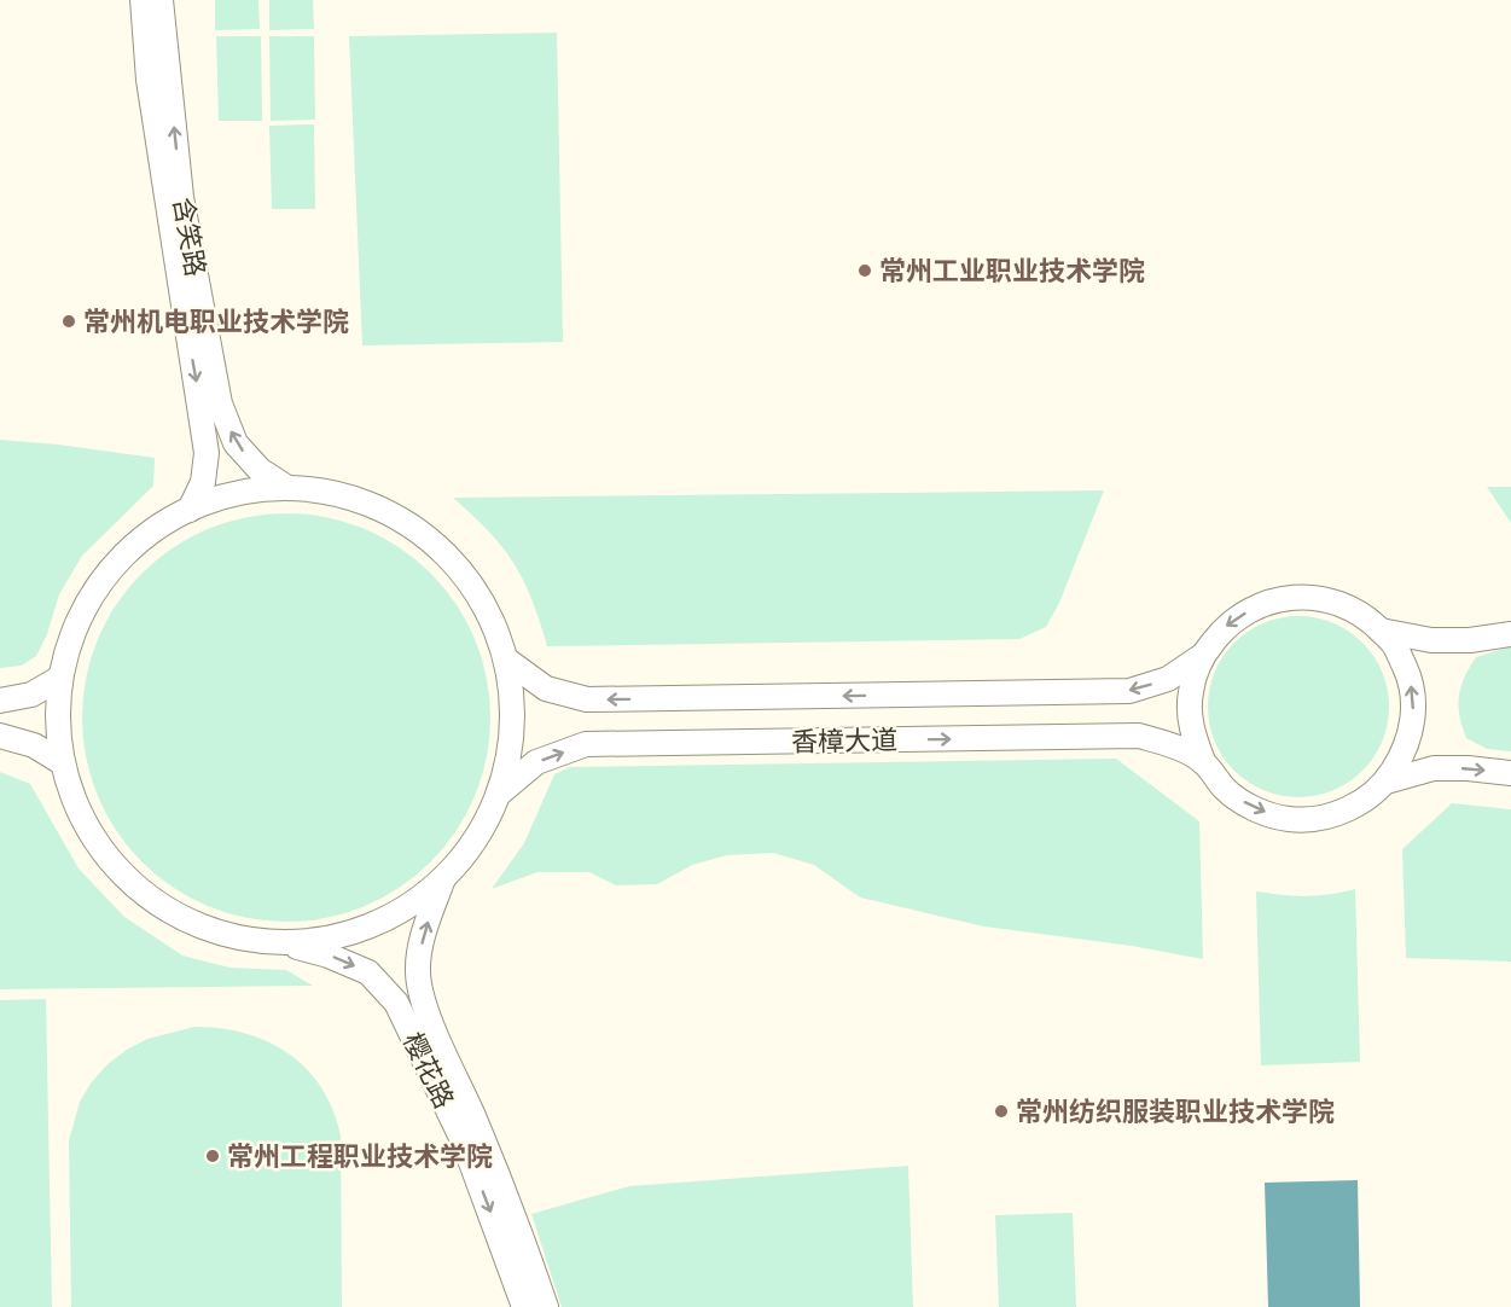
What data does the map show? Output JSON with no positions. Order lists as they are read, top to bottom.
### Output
{
  "streets": {
    "street": ["含笑路", "香樟大道", "樱花路"]
  },
  "places": [
    "常州工业职业技术学院",
    "常州机电职业技术学院",
    "常州纺织服装职业技术学院",
    "常州工程职业技术学院"
  ]
}
